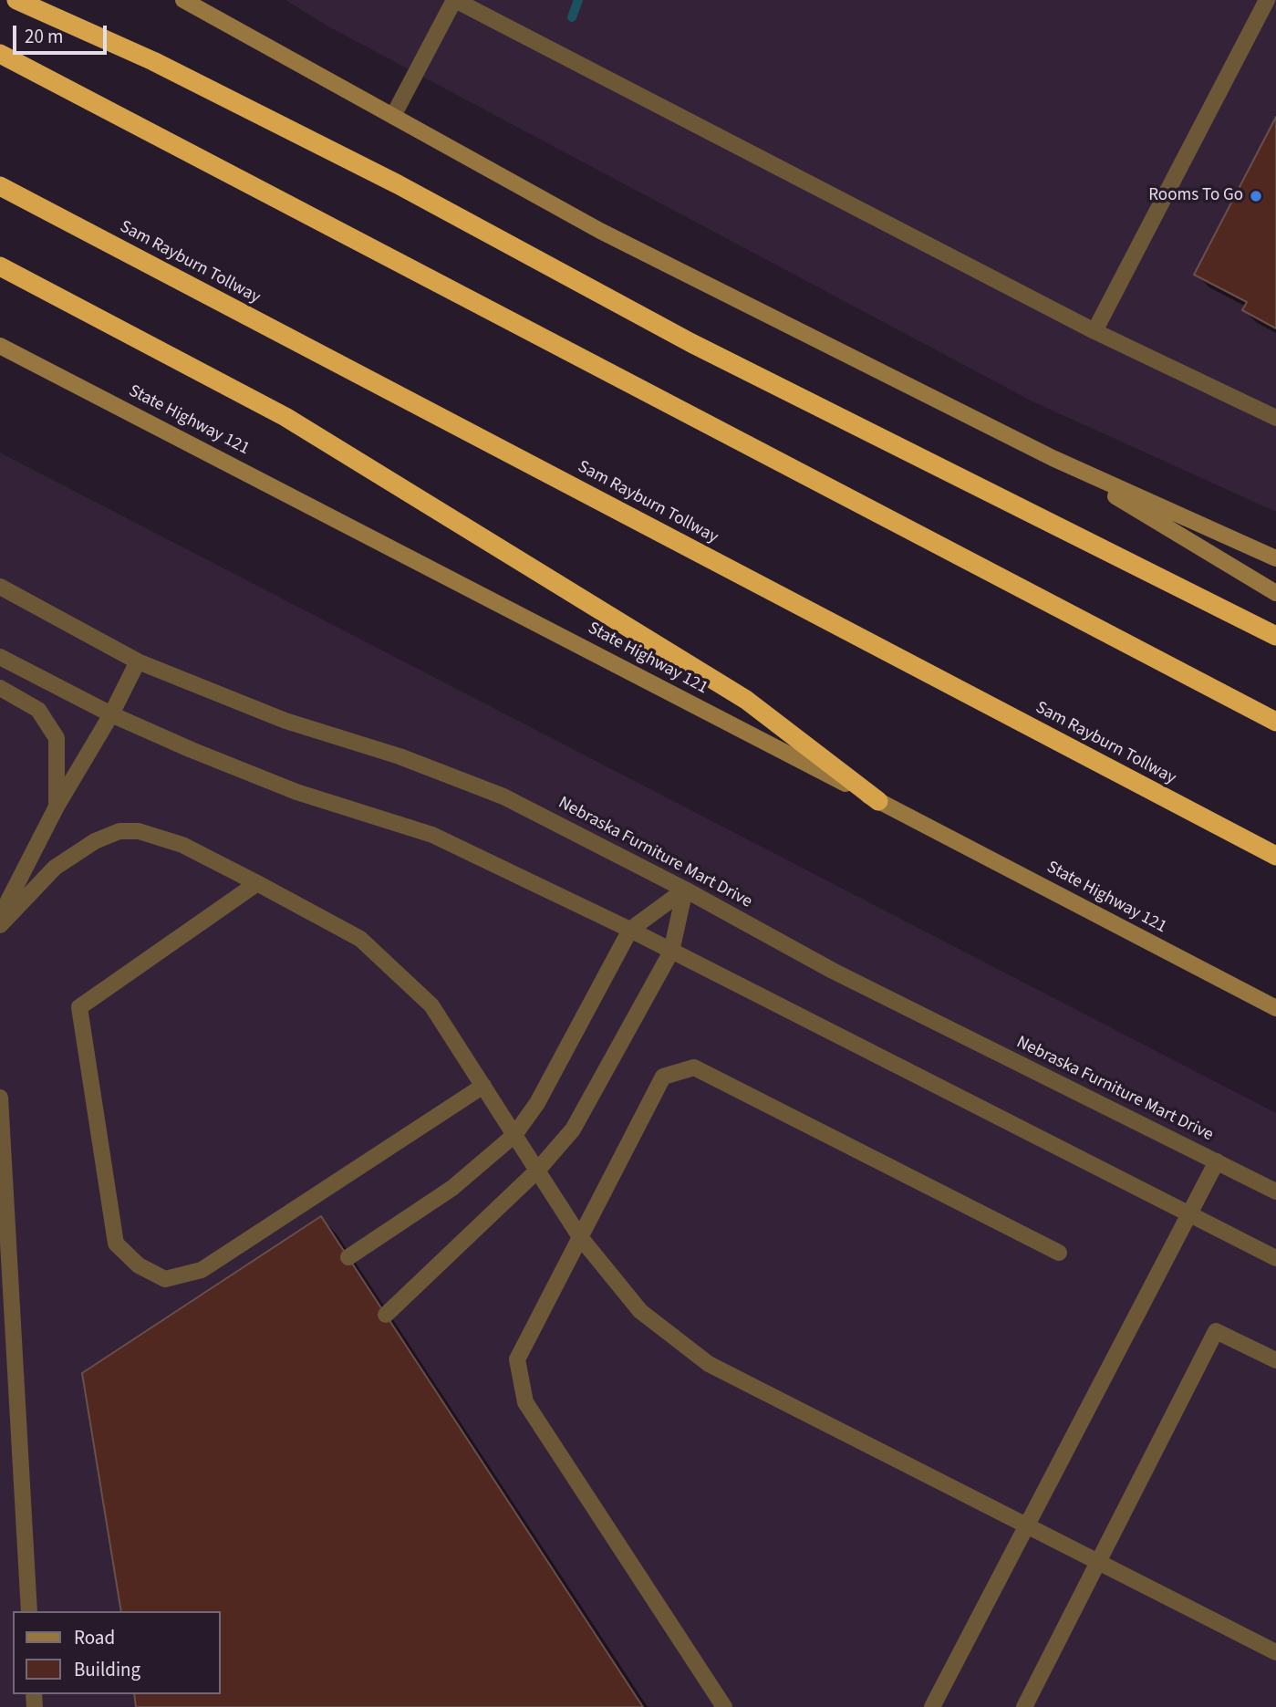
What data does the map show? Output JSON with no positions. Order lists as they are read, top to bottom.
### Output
{
  "streets": {
    "highway": ["Sam Rayburn Tollway"],
    "main road": ["State Highway 121"],
    "street": ["Nebraska Furniture Mart Drive"]
  },
  "places": ["Rooms To Go"],
  "legend": ["Road", "Building"],
  "scale_bar": "20 m"
}
